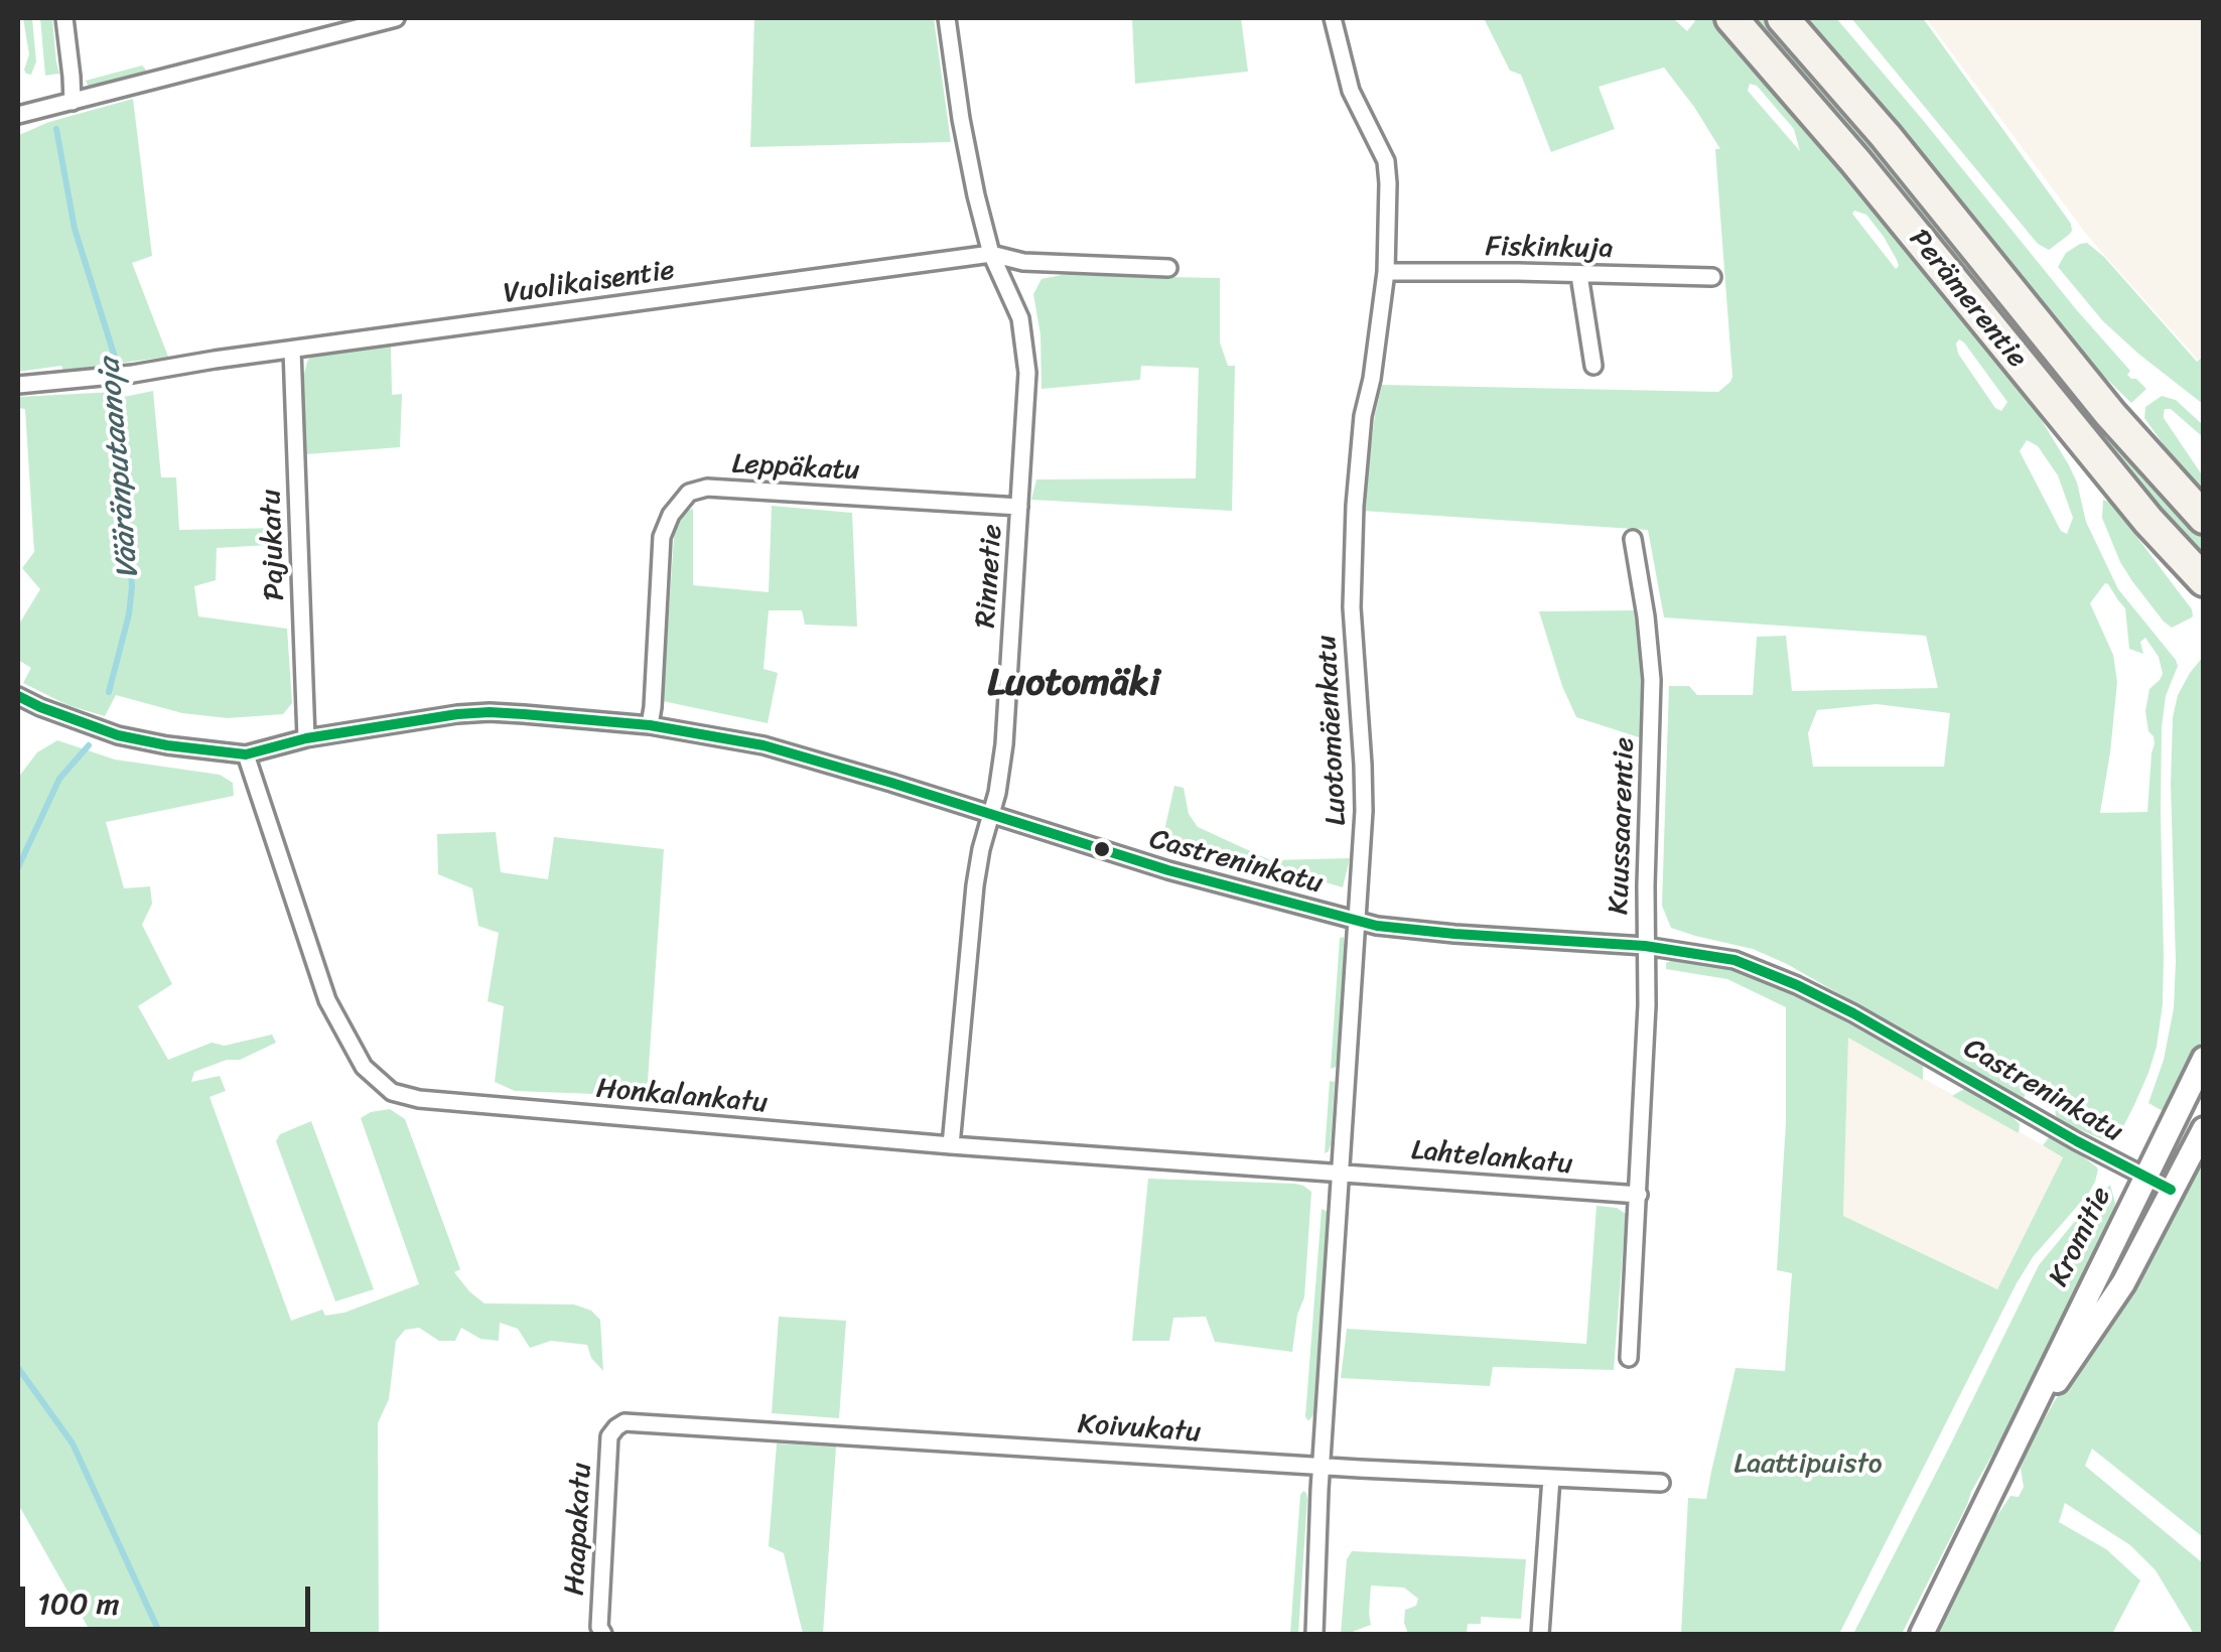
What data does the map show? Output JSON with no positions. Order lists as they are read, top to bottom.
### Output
{
  "streets": {
    "highway": ["Perämerentie"],
    "main road": ["Kromitie"],
    "street": [
      "Fiskinkuja",
      "Vuolikaisentie",
      "Leppäkatu",
      "Pajukatu",
      "Rinnetie",
      "Luotomäenkatu",
      "Kuussaarentie",
      "Castreninkatu",
      "Honkalankatu",
      "Lahtelankatu",
      "Koivukatu",
      "Haapakatu"
    ]
  },
  "crossings": [
    ["Fiskinkuja", "Luotomäenkatu"],
    ["Vuolikaisentie", "Pajukatu"],
    ["Vuolikaisentie", "Rinnetie"],
    ["Leppäkatu", "Rinnetie"],
    ["Leppäkatu", "Castreninkatu"],
    ["Pajukatu", "Castreninkatu"],
    ["Rinnetie", "Castreninkatu"],
    ["Rinnetie", "Honkalankatu"],
    ["Luotomäenkatu", "Castreninkatu"],
    ["Luotomäenkatu", "Honkalankatu"],
    ["Luotomäenkatu", "Lahtelankatu"],
    ["Luotomäenkatu", "Koivukatu"],
    ["Kuussaarentie", "Castreninkatu"],
    ["Kuussaarentie", "Lahtelankatu"],
    ["Castreninkatu", "Honkalankatu"],
    ["Castreninkatu", "Kromitie"],
    ["Honkalankatu", "Lahtelankatu"],
    ["Koivukatu", "Haapakatu"]
  ],
  "districts": ["Luotomäki"],
  "water": ["Vääränputaanoja"],
  "parks": ["Laattipuisto"],
  "scale_bar": "100 m"
}
